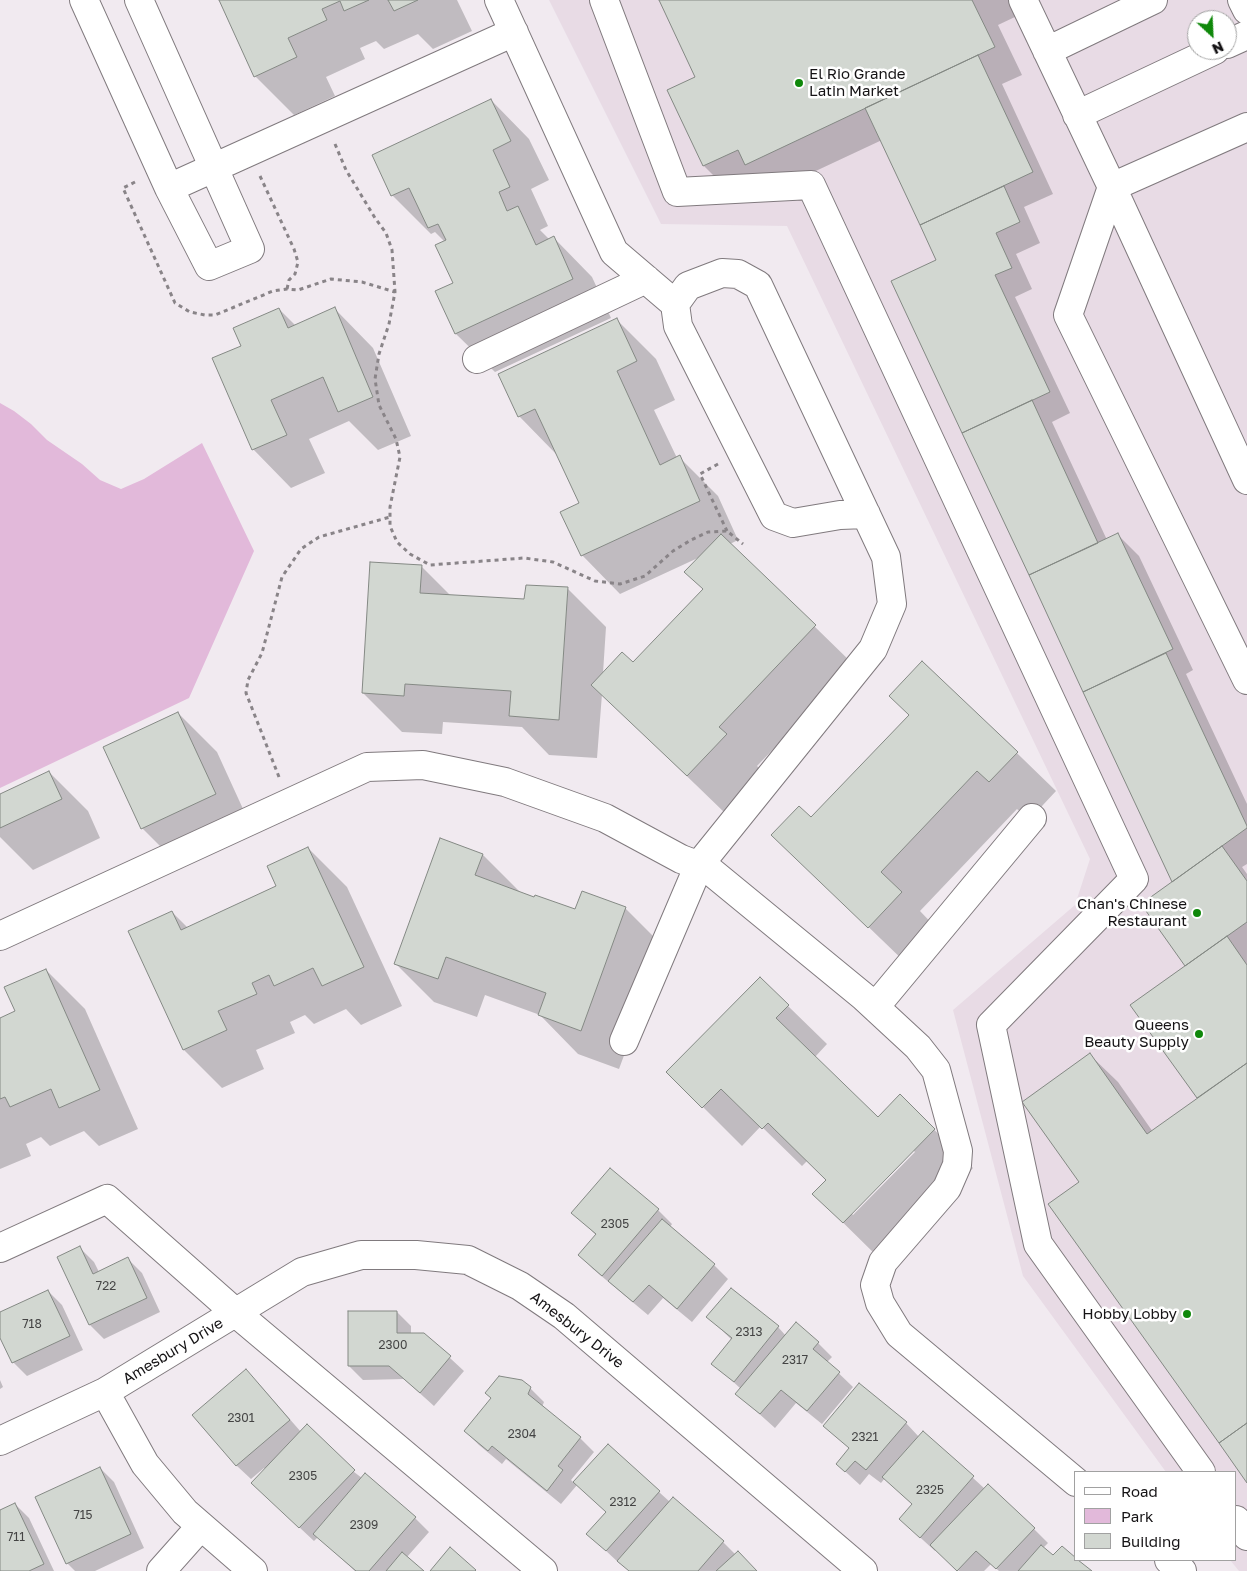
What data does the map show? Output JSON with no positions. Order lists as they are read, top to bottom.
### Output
{
  "streets": {
    "street": ["Amesbury Drive"]
  },
  "places": [
    "El Rio Grande Latin Market",
    "Chan's Chinese Restaurant",
    "Queens Beauty Supply",
    "Hobby Lobby"
  ],
  "house_numbers": [
    "2305",
    "722",
    "718",
    "2313",
    "2300",
    "2317",
    "2301",
    "2304",
    "2321",
    "2305",
    "2325",
    "2312",
    "715",
    "2309",
    "711"
  ],
  "legend": ["Road", "Park", "Building"],
  "north": "bottom right"
}
